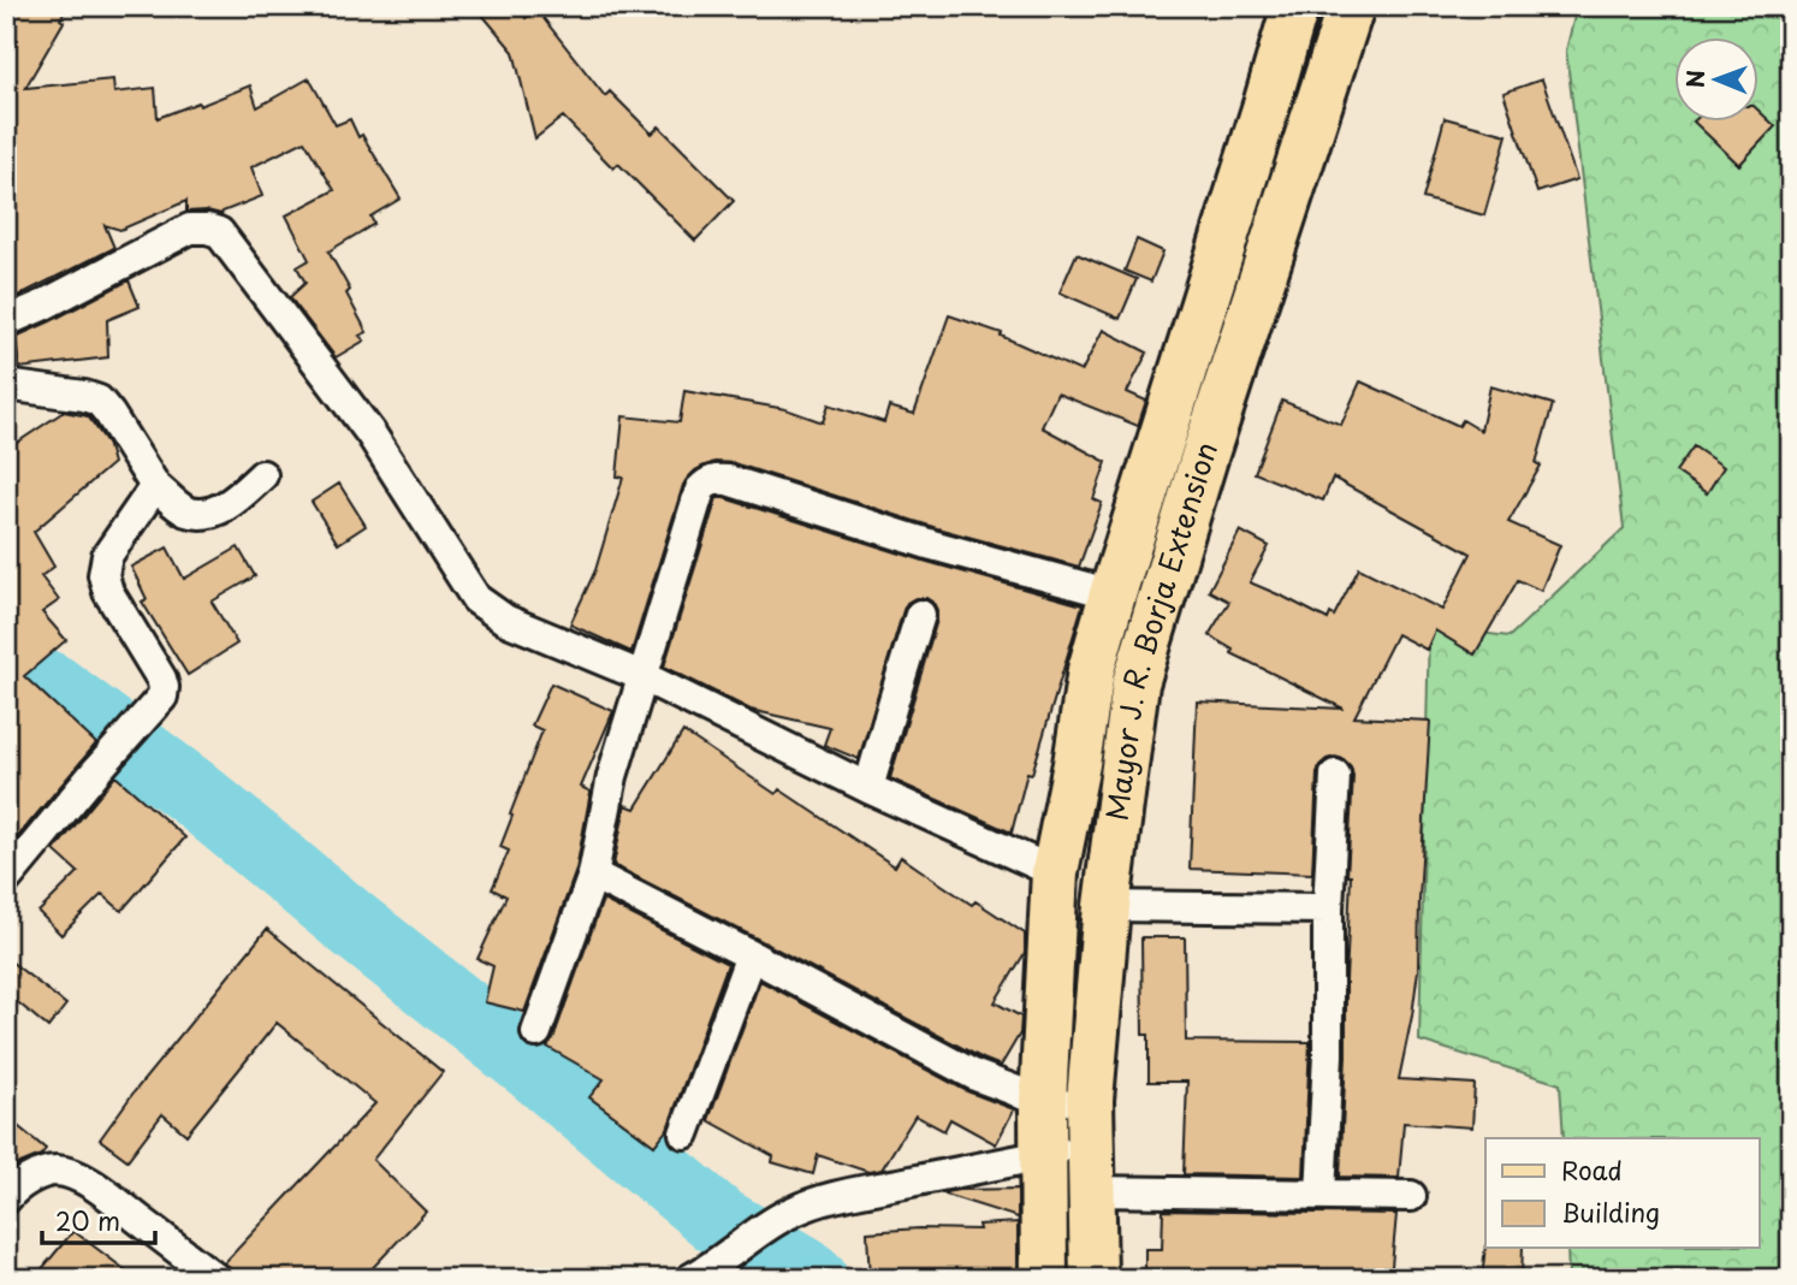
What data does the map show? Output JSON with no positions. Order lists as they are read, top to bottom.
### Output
{
  "streets": {
    "main road": ["Mayor J. R. Borja Extension"]
  },
  "legend": ["Road", "Building"],
  "scale_bar": "20 m",
  "north": "left"
}
